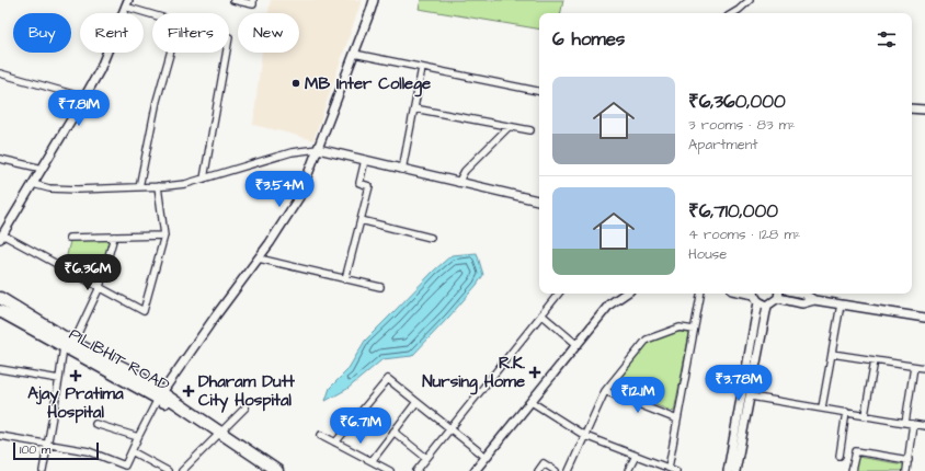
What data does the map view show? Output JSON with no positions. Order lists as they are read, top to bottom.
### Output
{
  "streets": {
    "highway": ["PILIBHIT ROAD"]
  },
  "places": {
    "other": ["MB Inter College"],
    "health": ["R.K. Nursing Home", "Ajay Pratima Hospital", "Dharam Dutt City Hospital"]
  },
  "scale_bar": "100 m",
  "page": {
    "chip": [
      "Buy",
      "Rent",
      "Filters",
      "New"
    ],
    "heading": "6 homes",
    "list": [
      {
        "name": "₹6,360,000",
        "note": "3 rooms · 83 m² · Apartment"
      },
      {
        "name": "₹6,710,000",
        "note": "4 rooms · 128 m² · House"
      }
    ],
    "price": [
      "₹7.81M",
      "₹3.54M",
      "₹6.36M",
      "₹3.78M",
      "₹12.1M",
      "₹6.71M"
    ],
    "scale": "100 m"
  }
}
